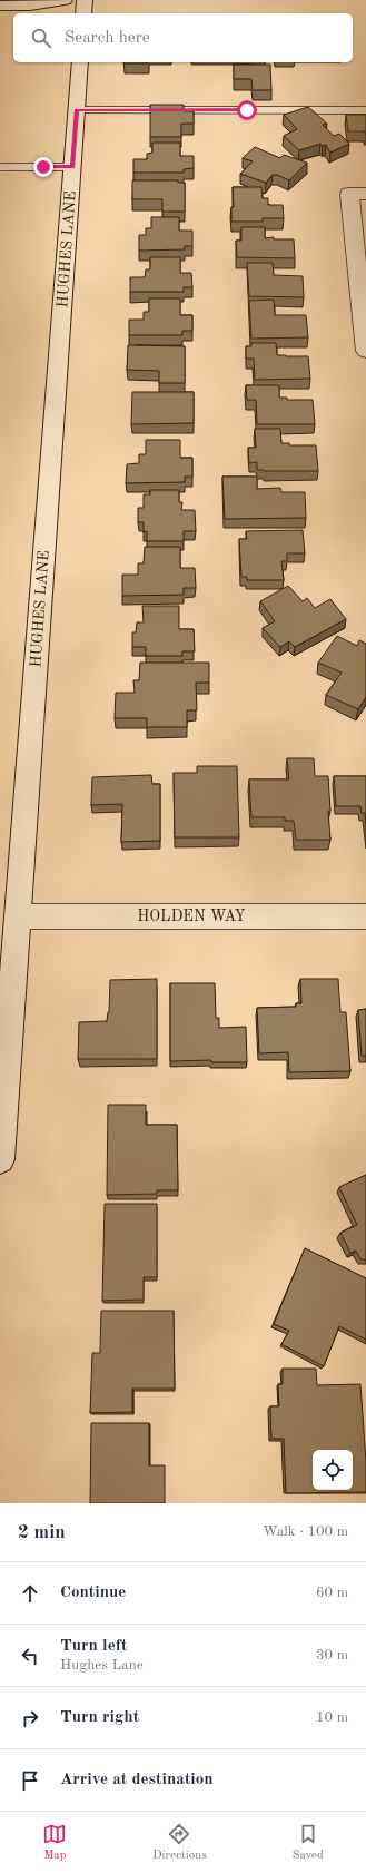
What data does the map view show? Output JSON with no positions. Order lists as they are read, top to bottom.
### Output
{
  "streets": {
    "street": ["HUGHES LANE", "HOLDEN WAY"]
  },
  "crossings": [
    ["HUGHES LANE", "HOLDEN WAY"]
  ],
  "page": {
    "search": "Search here",
    "heading": ["2 min", "Walk · 100 m"],
    "list": [
      ["Continue", "60 m"],
      ["Turn left", "Hughes Lane", "30 m"],
      ["Turn right", "10 m"],
      "Arrive at destination"
    ],
    "nav": ["Map", "Directions", "Saved"]
  }
}
